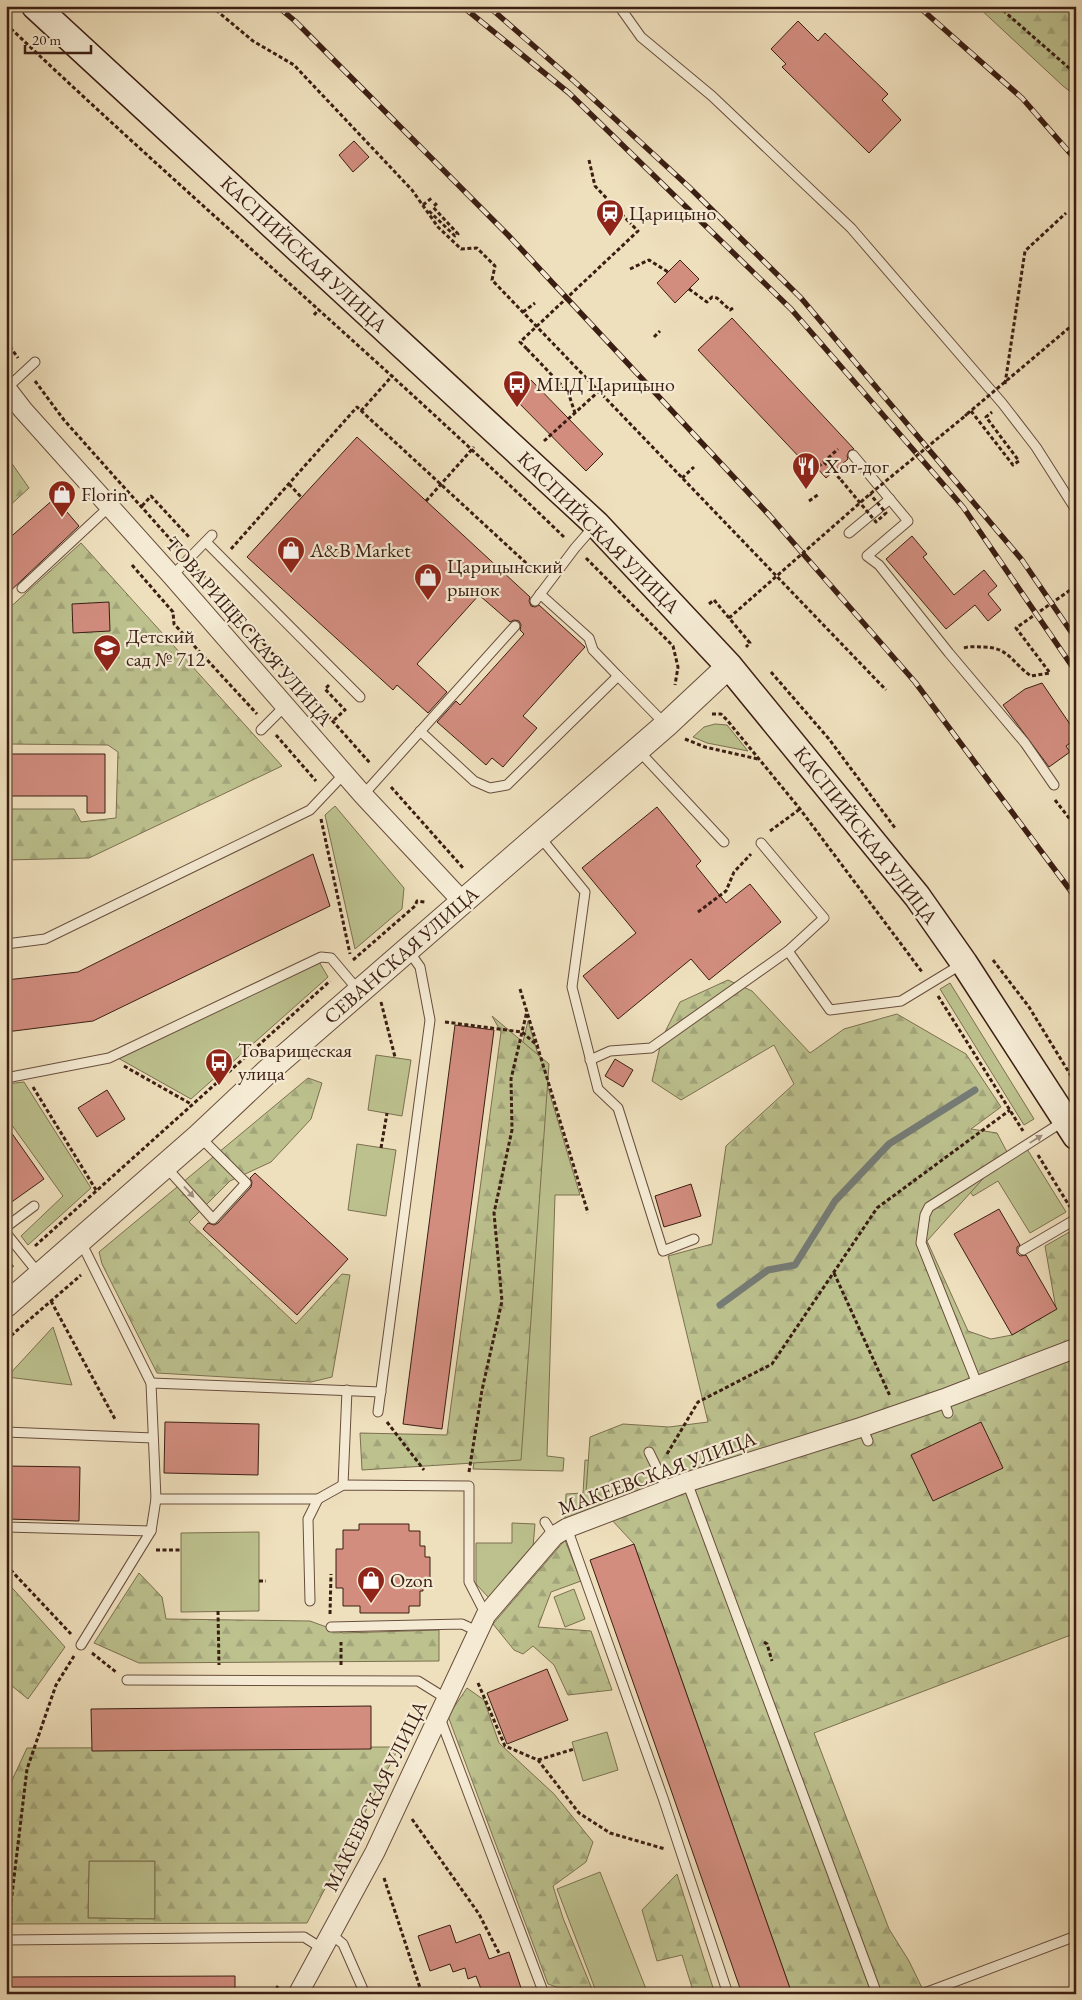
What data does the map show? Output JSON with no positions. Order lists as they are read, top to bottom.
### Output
{
  "streets": {
    "main road": ["КАСПИЙСКАЯ УЛИЦА"],
    "street": ["ТОВАРИЩЕСКАЯ УЛИЦА", "СЕВАНСКАЯ УЛИЦА", "МАКЕЕВСКАЯ УЛИЦА"]
  },
  "crossings": [
    ["КАСПИЙСКАЯ УЛИЦА", "СЕВАНСКАЯ УЛИЦА"],
    ["ТОВАРИЩЕСКАЯ УЛИЦА", "СЕВАНСКАЯ УЛИЦА"]
  ],
  "places": {
    "station": ["Царицыно"],
    "bus stop": ["МЦД Царицыно", "Товарищеская улица"],
    "restaurant": ["Хот-дог"],
    "shop": [
      "Florin",
      "A&B Market",
      "Царицынский рынок",
      "Ozon"
    ],
    "school or university": ["Детский сад № 712"]
  },
  "scale_bar": "20 m"
}
